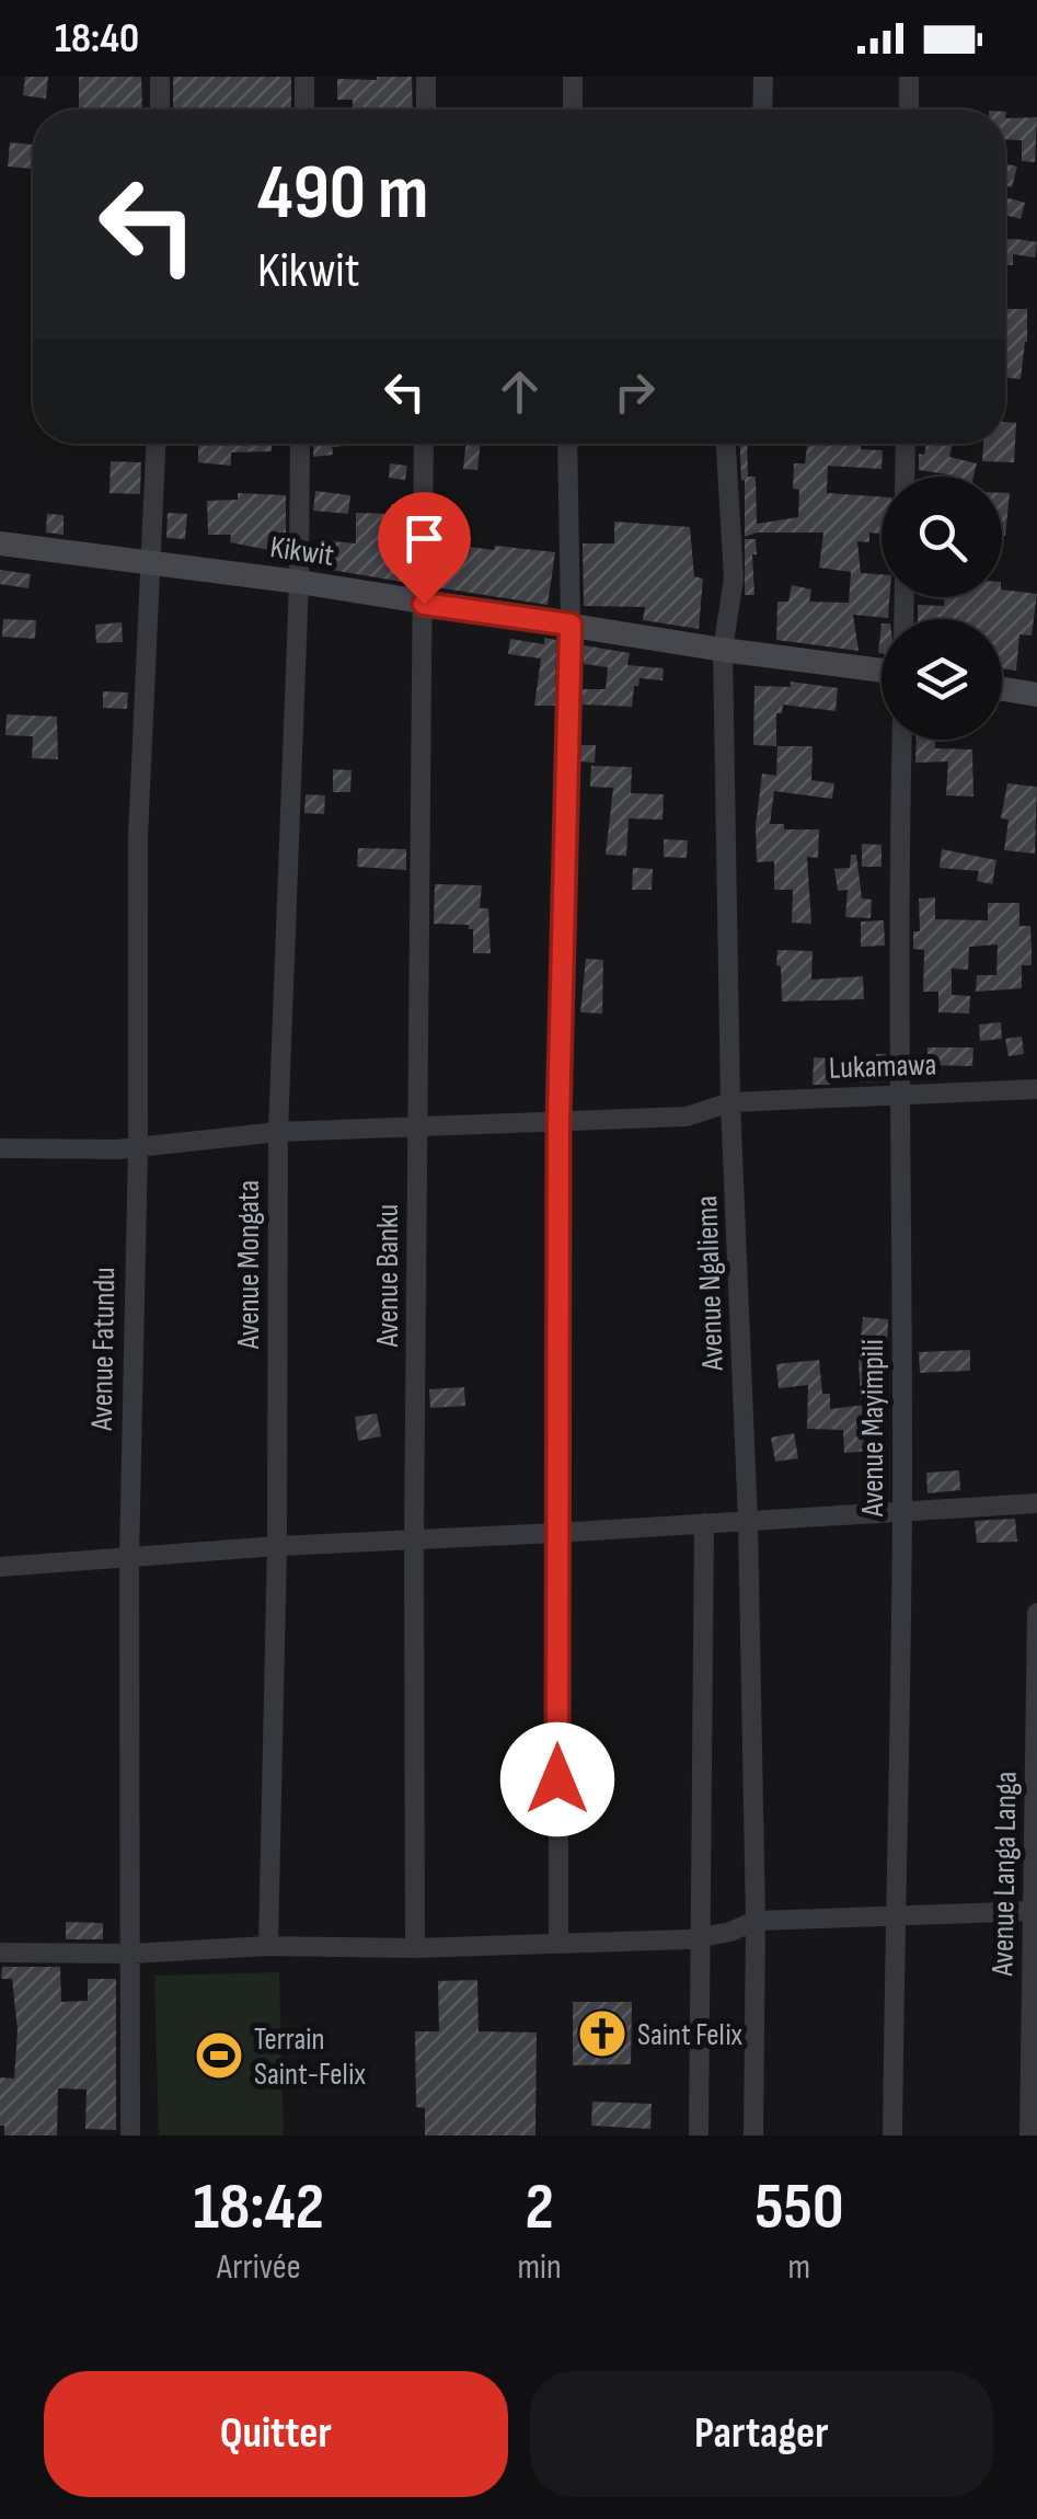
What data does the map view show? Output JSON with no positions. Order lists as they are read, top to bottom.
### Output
{
  "streets": {
    "main road": ["Kikwit"],
    "street": [
      "Lukamawa",
      "Avenue Mongata",
      "Avenue Banku",
      "Avenue Ngaliema",
      "Avenue Fatundu",
      "Avenue Mayimpili",
      "Avenue Langa Langa"
    ]
  },
  "crossings": [
    ["Kikwit", "Avenue Mongata"],
    ["Kikwit", "Avenue Banku"],
    ["Kikwit", "Avenue Ngaliema"],
    ["Kikwit", "Avenue Fatundu"],
    ["Lukamawa", "Avenue Mongata"],
    ["Lukamawa", "Avenue Banku"],
    ["Lukamawa", "Avenue Ngaliema"],
    ["Lukamawa", "Avenue Fatundu"],
    ["Lukamawa", "Avenue Mayimpili"]
  ],
  "places": {
    "church": ["Saint Felix"],
    "sports": ["Terrain Saint-Felix"]
  },
  "page": {
    "status": "18:40",
    "turn": ["490 m", "Kikwit"],
    "eta": [
      "18:42",
      "Arrivée",
      "2",
      "min",
      "550",
      "m"
    ],
    "buttons": ["Quitter", "Partager"]
  }
}
